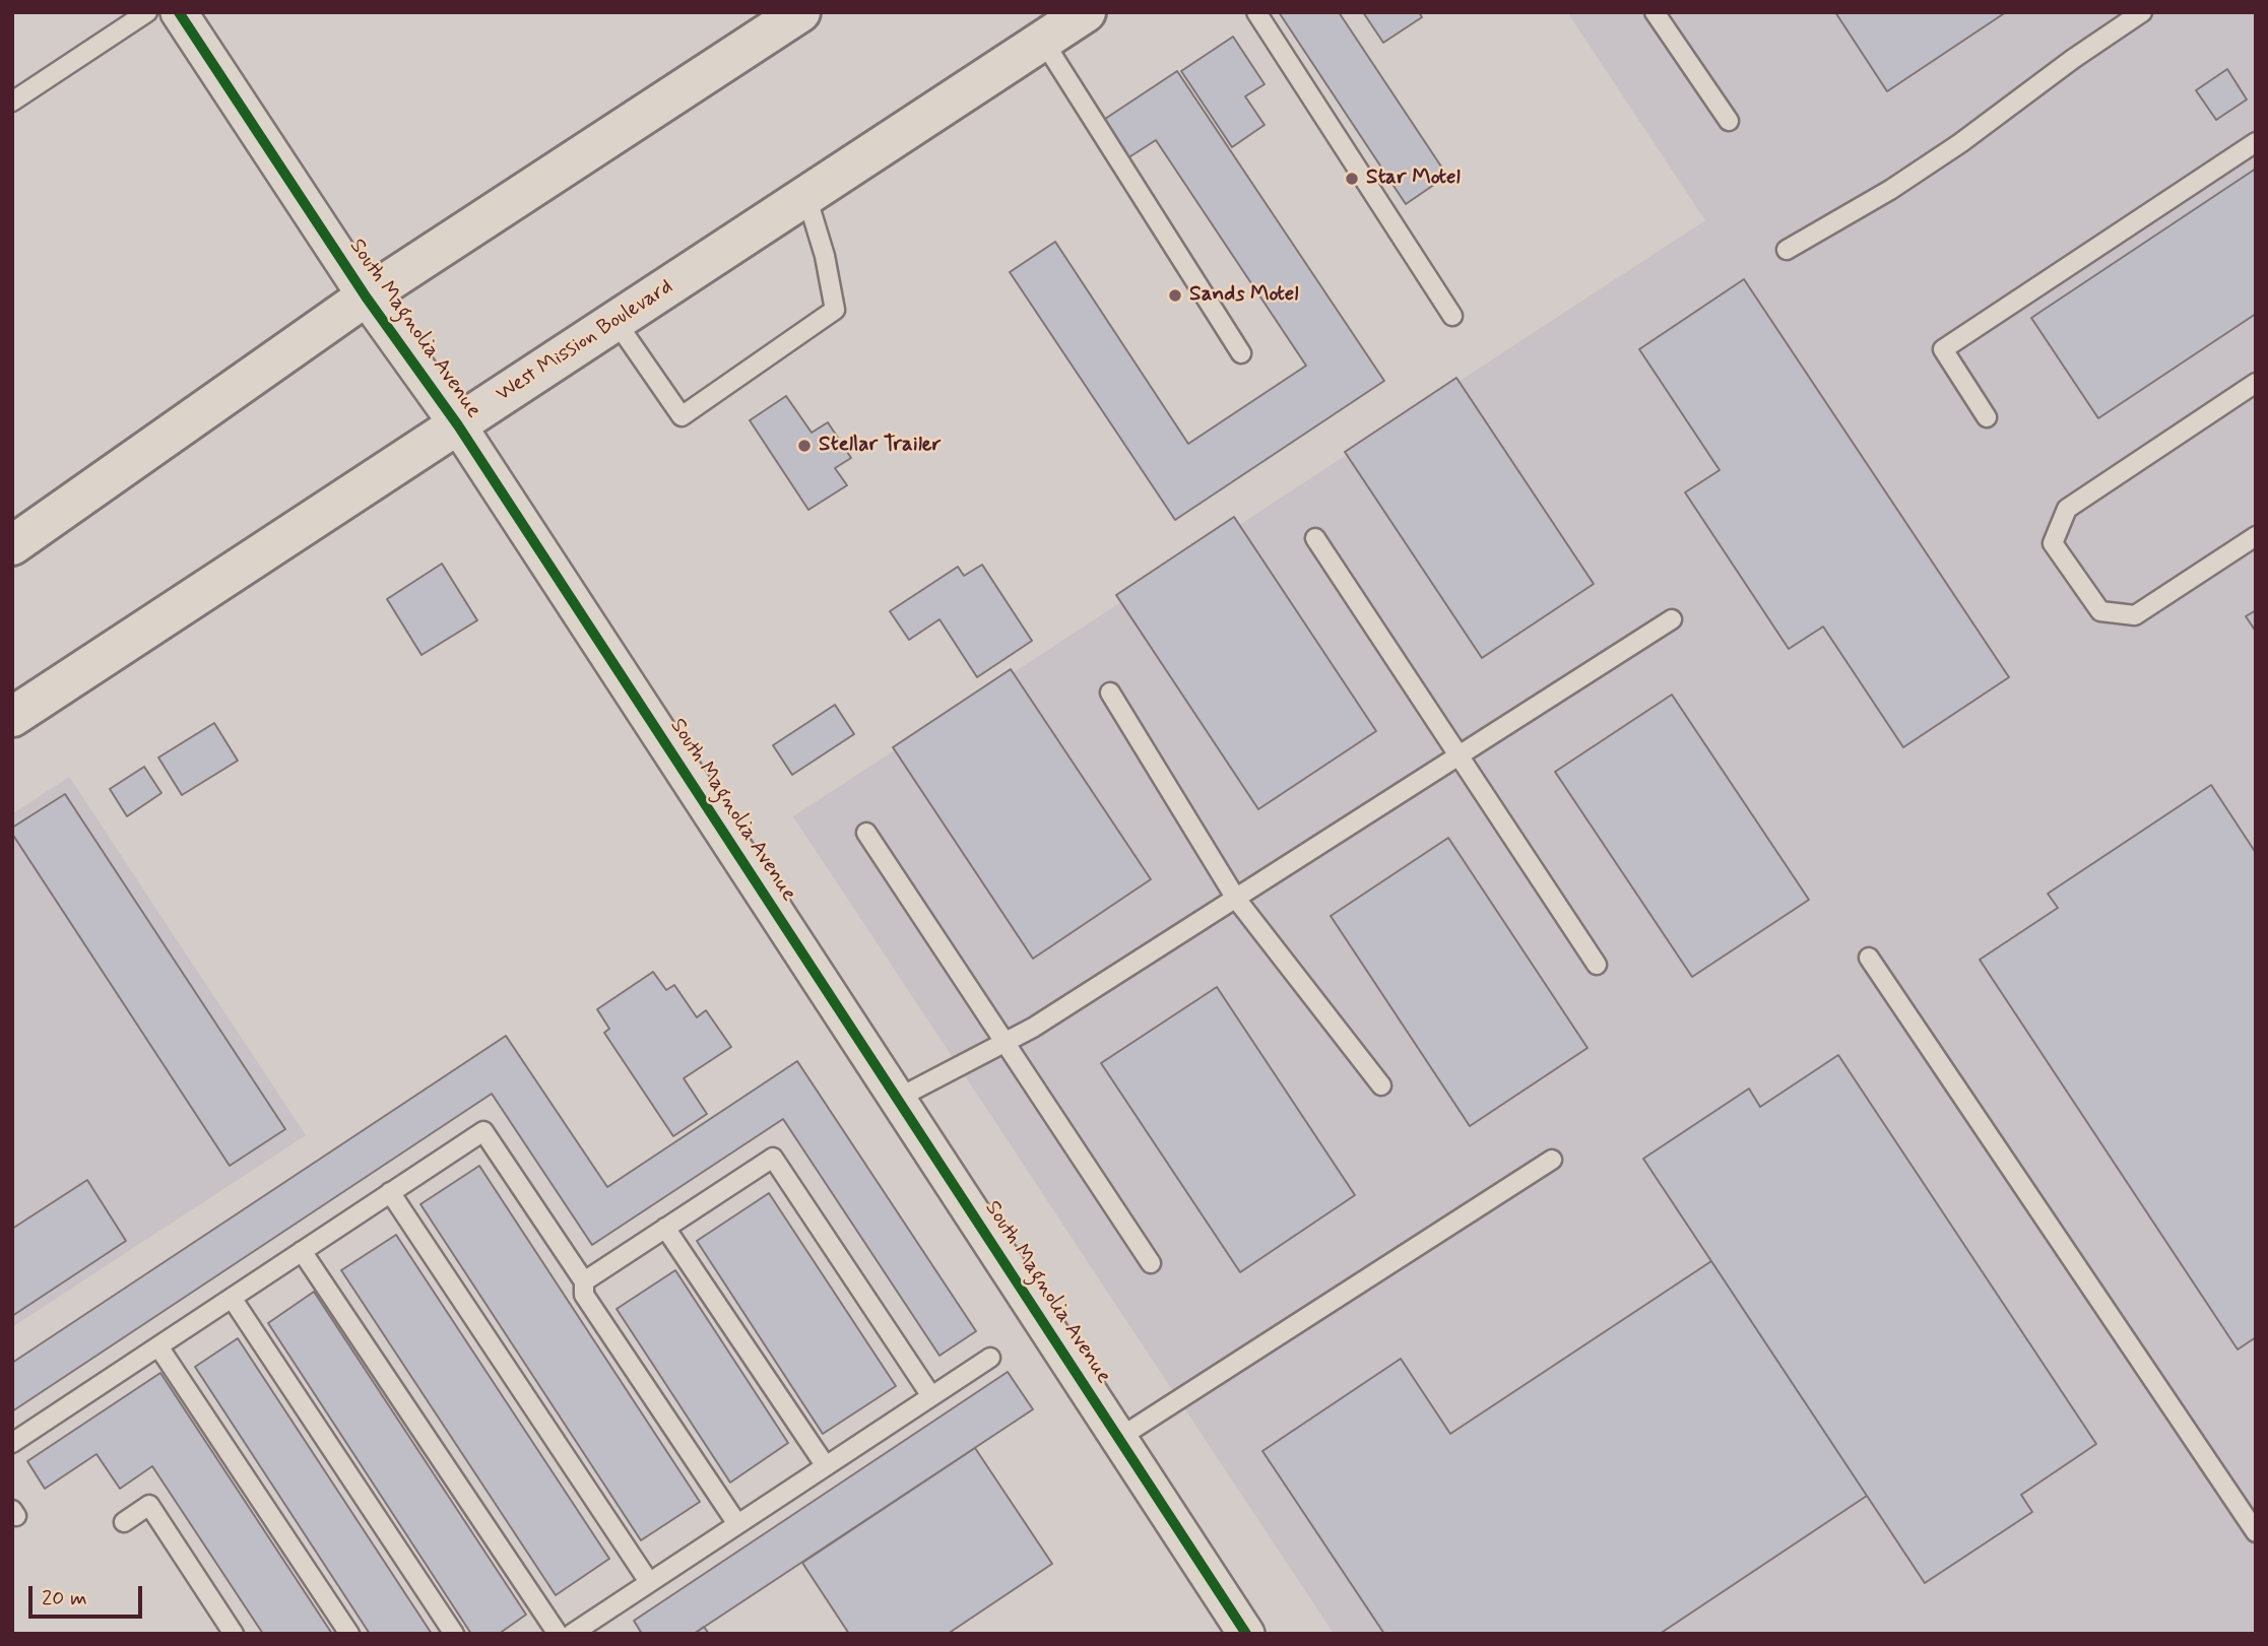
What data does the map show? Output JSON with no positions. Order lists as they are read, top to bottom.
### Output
{
  "streets": {
    "main road": ["West Mission Boulevard"],
    "street": ["South Magnolia Avenue"]
  },
  "crossings": [
    ["South Magnolia Avenue", "West Mission Boulevard"]
  ],
  "places": ["Star Motel", "Sands Motel", "Stellar Trailer"],
  "scale_bar": "20 m"
}
